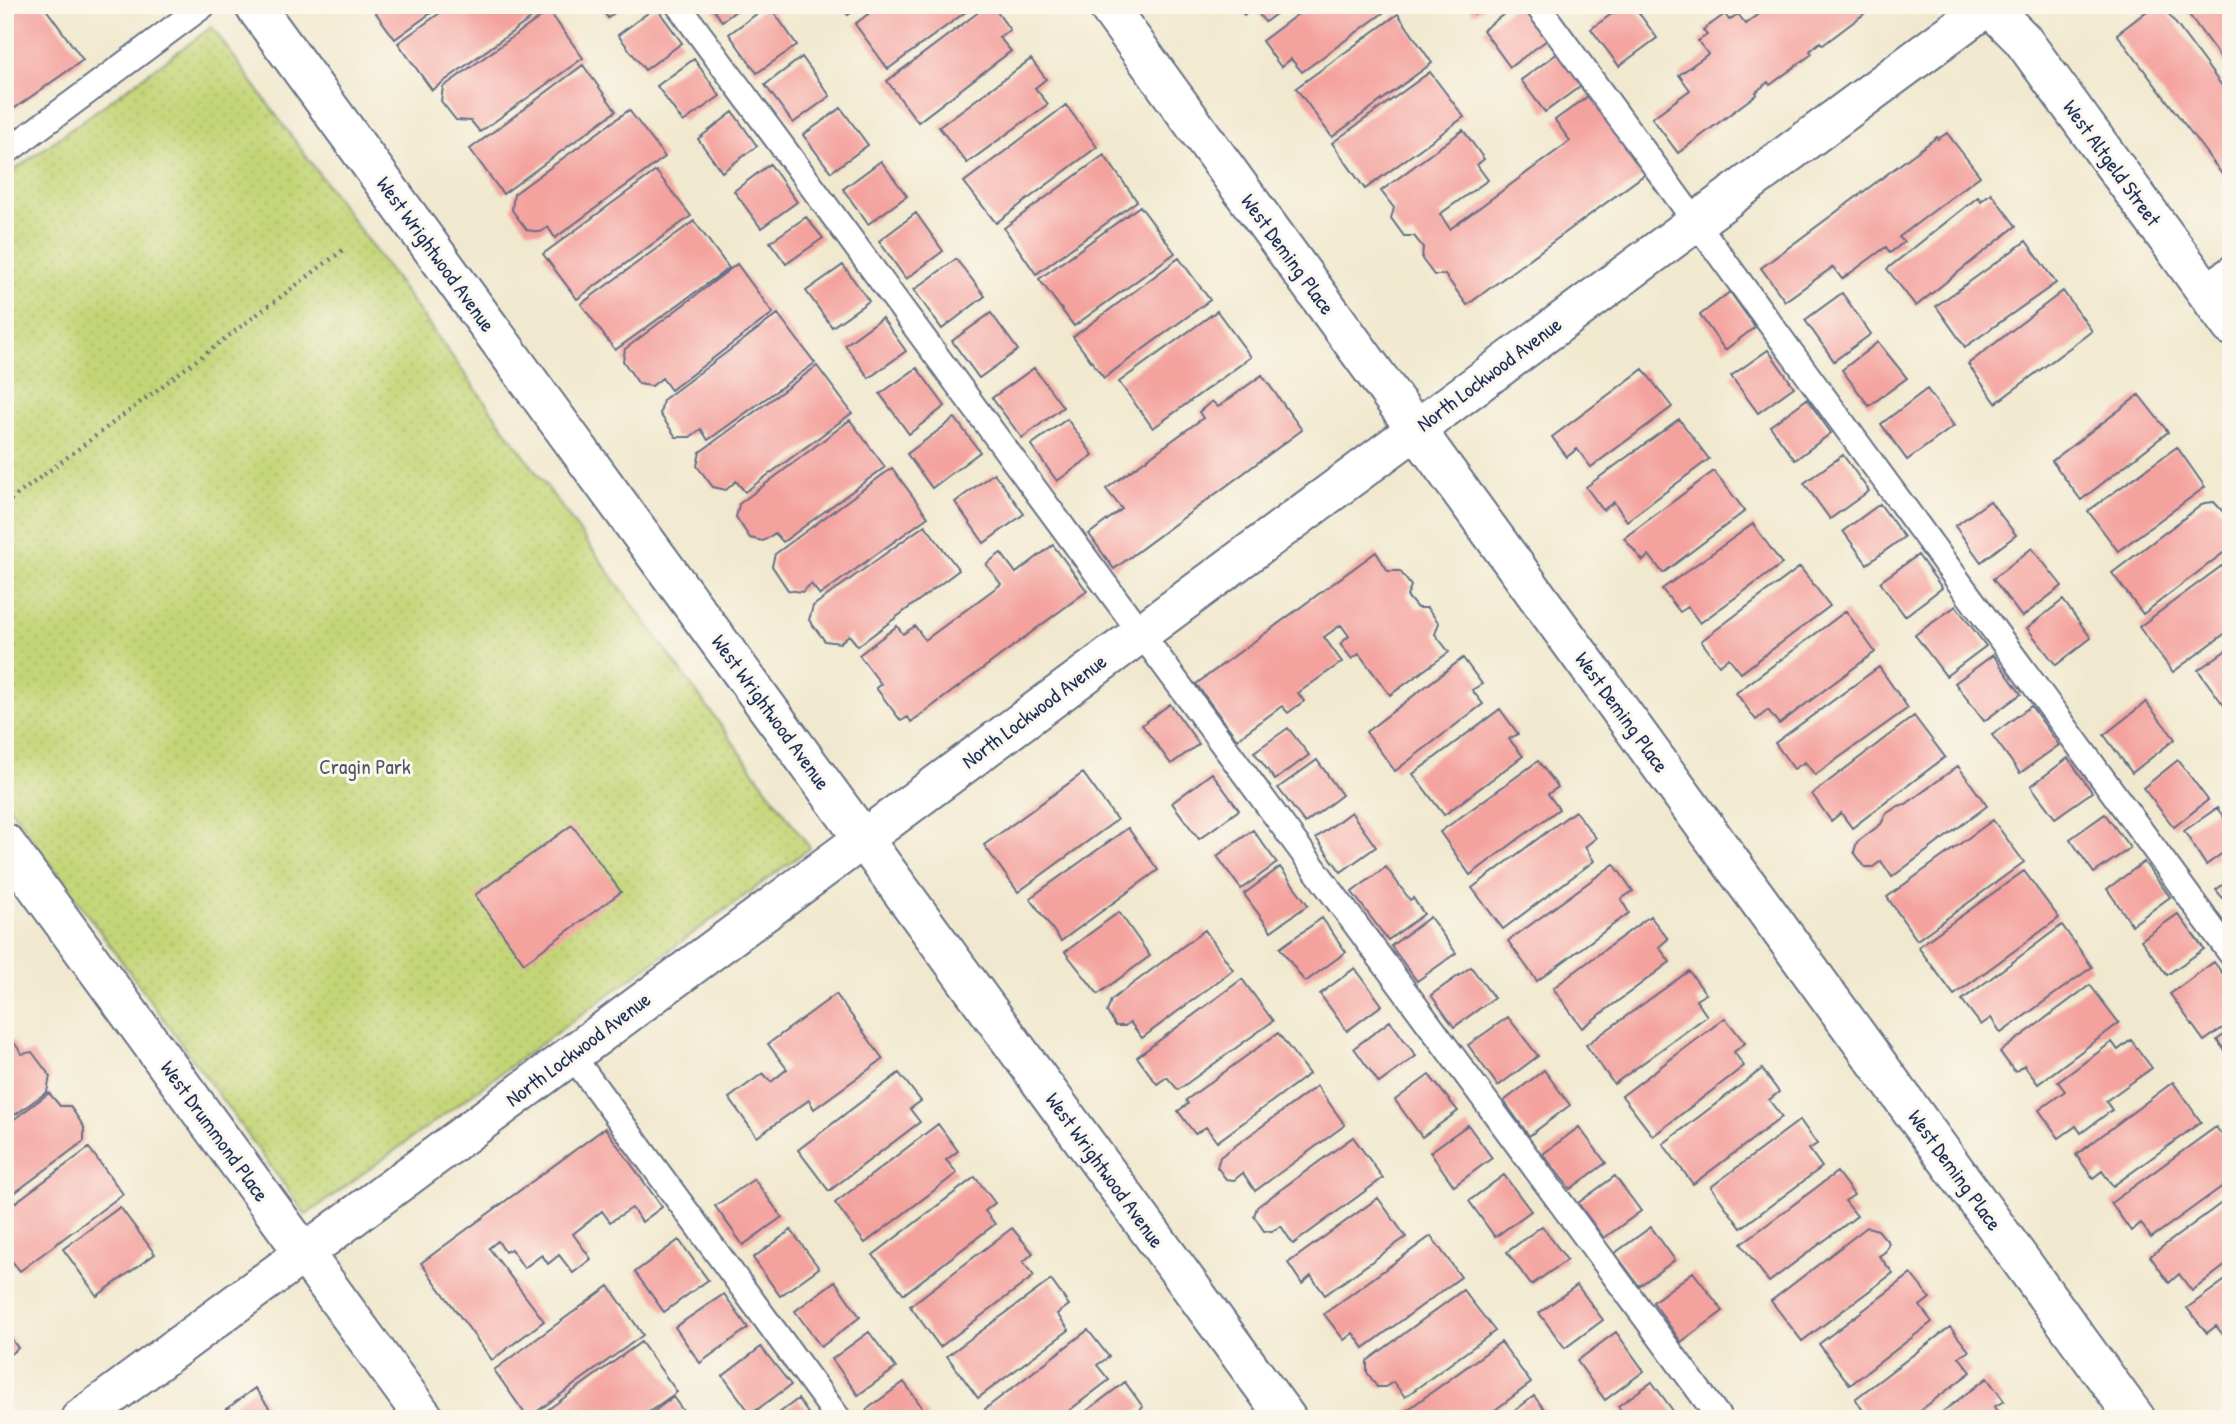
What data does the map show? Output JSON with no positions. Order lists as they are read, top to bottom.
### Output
{
  "streets": {
    "street": [
      "West Altgeld Street",
      "West Wrightwood Avenue",
      "West Deming Place",
      "North Lockwood Avenue",
      "West Drummond Place"
    ]
  },
  "crossings": [
    ["West Altgeld Street", "North Lockwood Avenue"],
    ["West Wrightwood Avenue", "North Lockwood Avenue"],
    ["West Deming Place", "North Lockwood Avenue"],
    ["North Lockwood Avenue", "West Drummond Place"]
  ],
  "parks": ["Cragin Park"]
}
